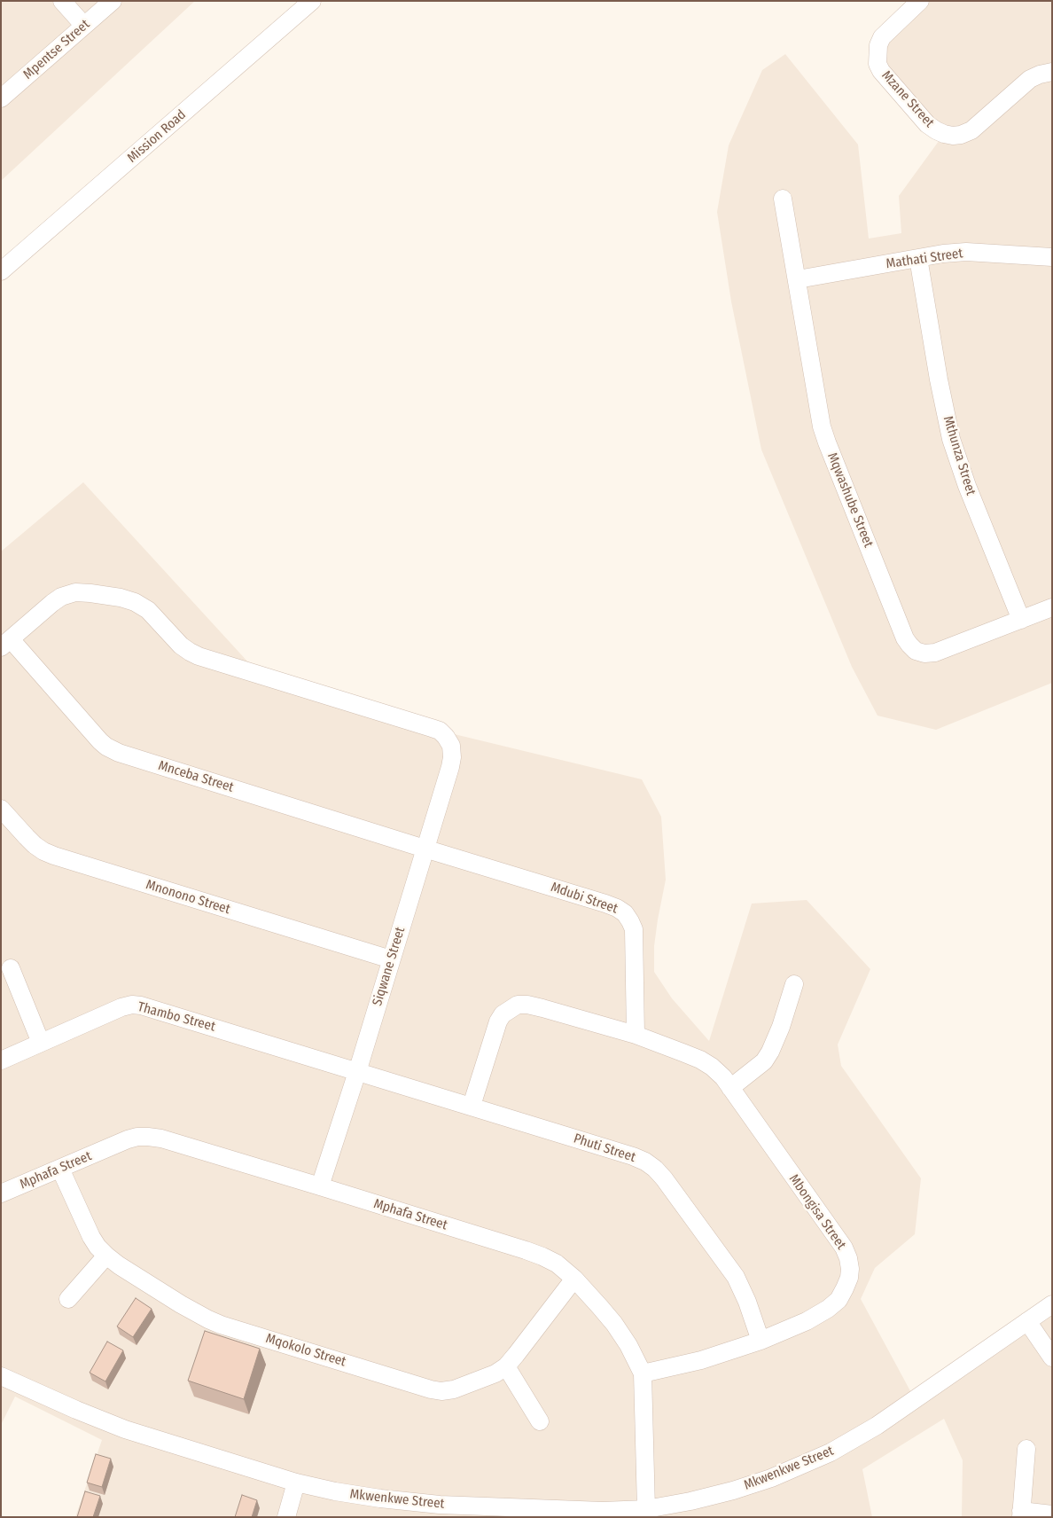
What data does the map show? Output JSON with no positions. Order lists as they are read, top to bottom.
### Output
{
  "streets": {
    "street": [
      "Mpentse Street",
      "Mzane Street",
      "Mission Road",
      "Mathati Street",
      "Mthunza Street",
      "Mqwashube Street",
      "Mnceba Street",
      "Mnonono Street",
      "Mdubi Street",
      "Siqwane Street",
      "Thambo Street",
      "Phuti Street",
      "Mphafa Street",
      "Mbongisa Street",
      "Mqokolo Street",
      "Mkwenkwe Street"
    ]
  },
  "crossings": [
    ["Mathati Street", "Mthunza Street"],
    ["Mathati Street", "Mqwashube Street"],
    ["Mthunza Street", "Mqwashube Street"],
    ["Mnceba Street", "Mdubi Street"],
    ["Mnceba Street", "Siqwane Street"],
    ["Mnonono Street", "Siqwane Street"],
    ["Mdubi Street", "Siqwane Street"],
    ["Mdubi Street", "Mbongisa Street"],
    ["Siqwane Street", "Thambo Street"],
    ["Siqwane Street", "Phuti Street"],
    ["Siqwane Street", "Mphafa Street"],
    ["Thambo Street", "Phuti Street"],
    ["Phuti Street", "Mbongisa Street"],
    ["Mphafa Street", "Mbongisa Street"],
    ["Mphafa Street", "Mqokolo Street"],
    ["Mphafa Street", "Mkwenkwe Street"]
  ]
}
